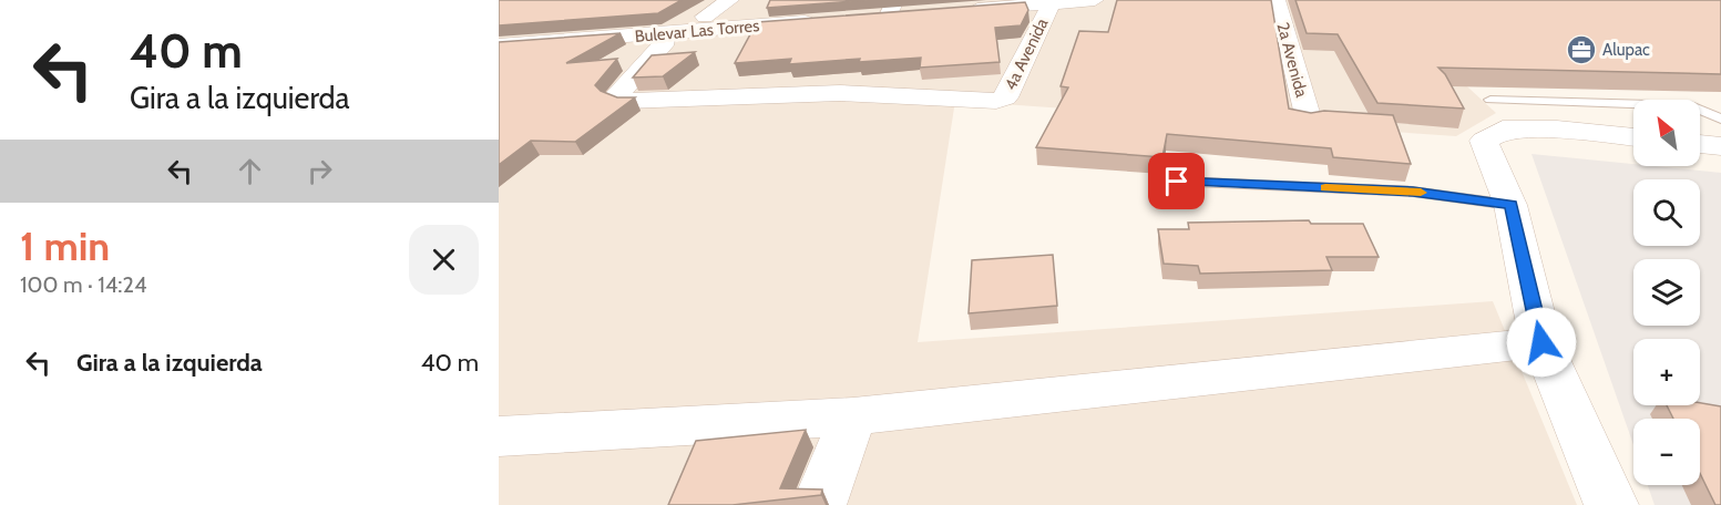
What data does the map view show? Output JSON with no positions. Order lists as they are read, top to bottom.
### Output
{
  "streets": {
    "street": ["Bulevar Las Torres", "4a Avenida", "2a Avenida"]
  },
  "crossings": [
    ["Bulevar Las Torres", "4a Avenida"]
  ],
  "places": {
    "office": ["Alupac"]
  },
  "north": "top left",
  "page": {
    "turn": ["40 m", "Gira a la izquierda"],
    "map_buttons": ["+", "−"],
    "heading": ["1 min", "100 m · 14:24"],
    "list": [
      {
        "name": "Gira a la izquierda",
        "value": "40 m"
      }
    ]
  }
}
